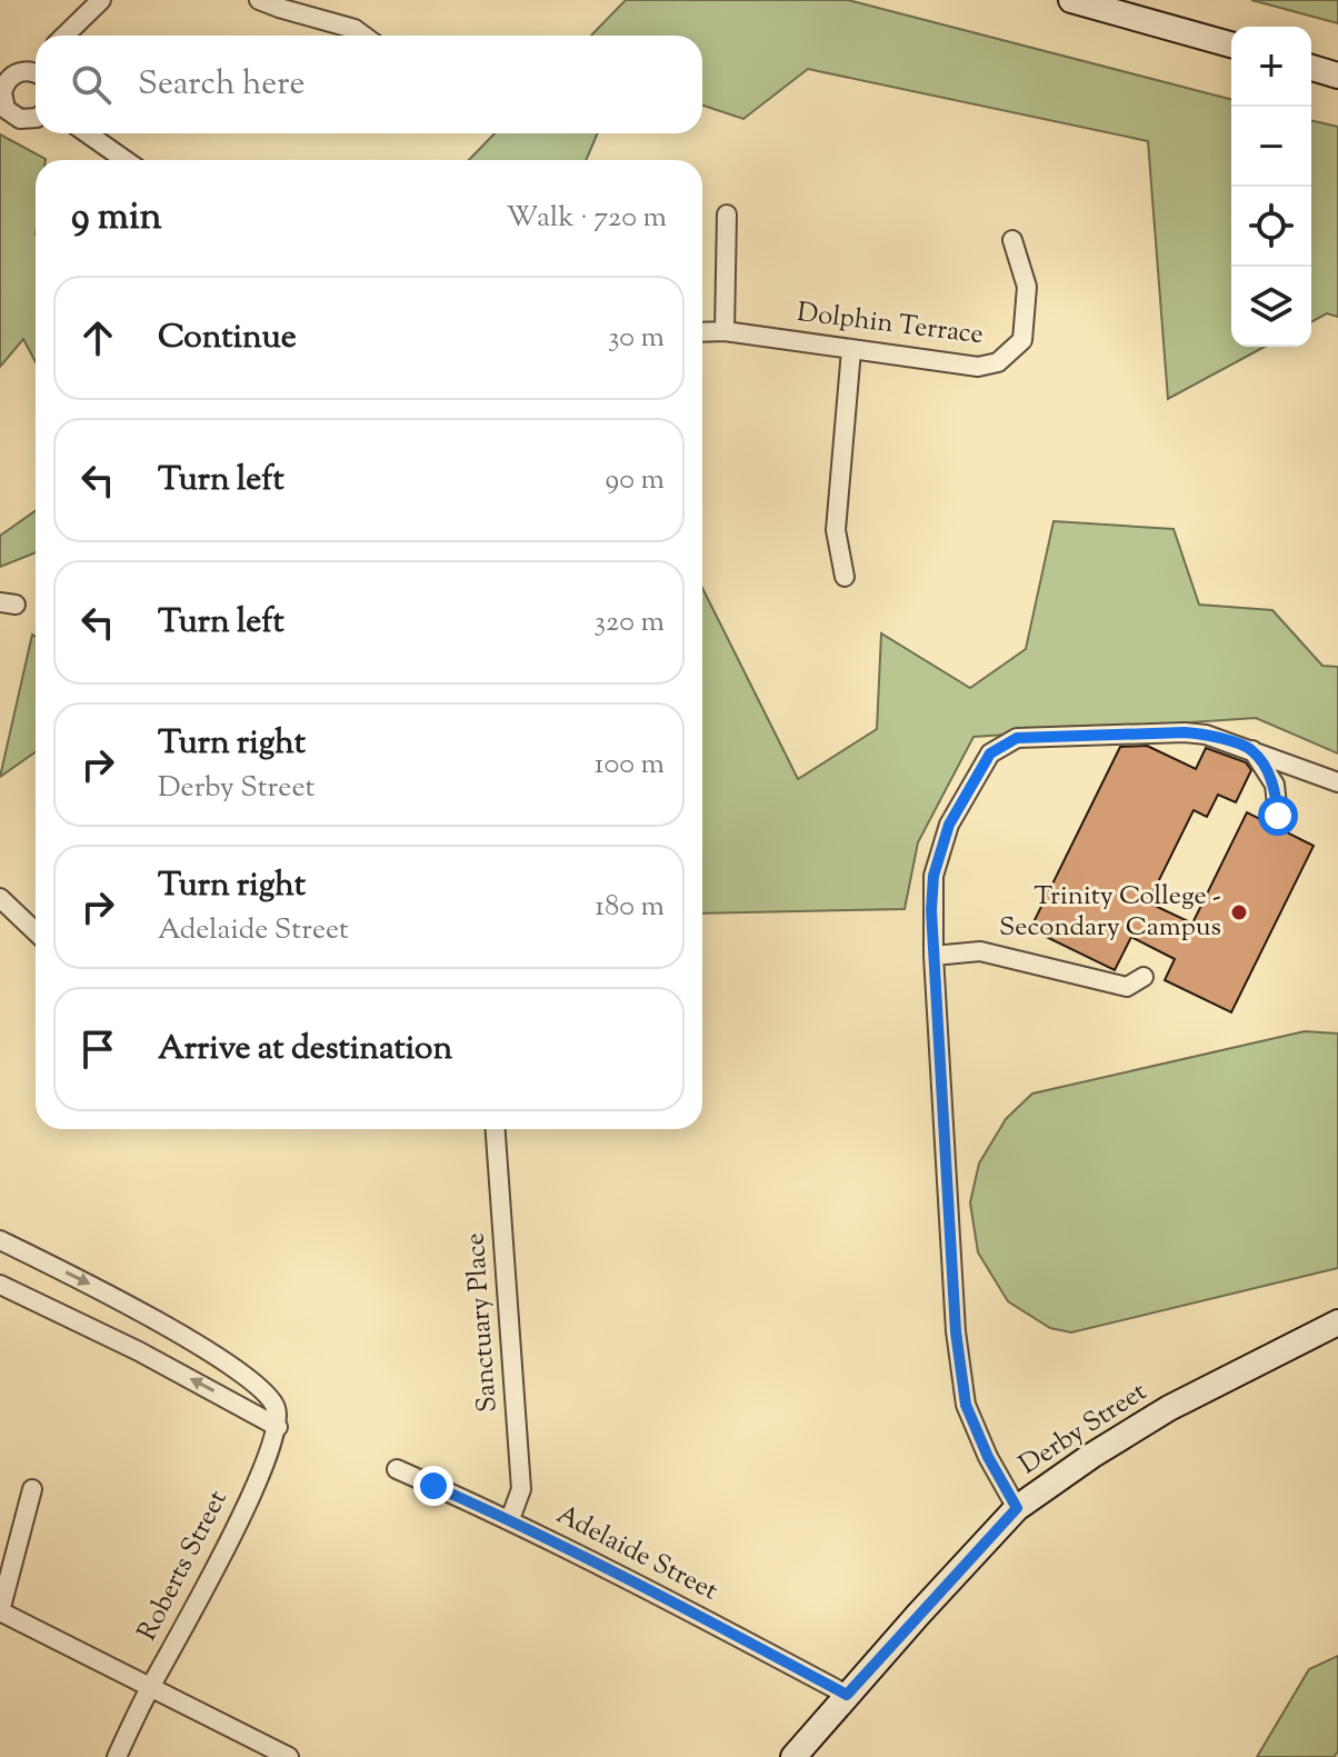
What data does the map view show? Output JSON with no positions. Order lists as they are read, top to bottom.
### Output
{
  "streets": {
    "main road": ["Derby Street"],
    "street": [
      "Dolphin Terrace",
      "Sanctuary Place",
      "Adelaide Street",
      "Roberts Street"
    ]
  },
  "crossings": [
    ["Sanctuary Place", "Adelaide Street"],
    ["Derby Street", "Adelaide Street"]
  ],
  "places": ["Trinity College - Secondary Campus"],
  "page": {
    "map_buttons": ["+", "−"],
    "search": "Search here",
    "heading": ["9 min", "Walk · 720 m"],
    "list": [
      ["Continue", "30 m"],
      ["Turn left", "90 m"],
      ["Turn left", "320 m"],
      ["Turn right", "Derby Street", "100 m"],
      ["Turn right", "Adelaide Street", "180 m"],
      "Arrive at destination"
    ]
  }
}
